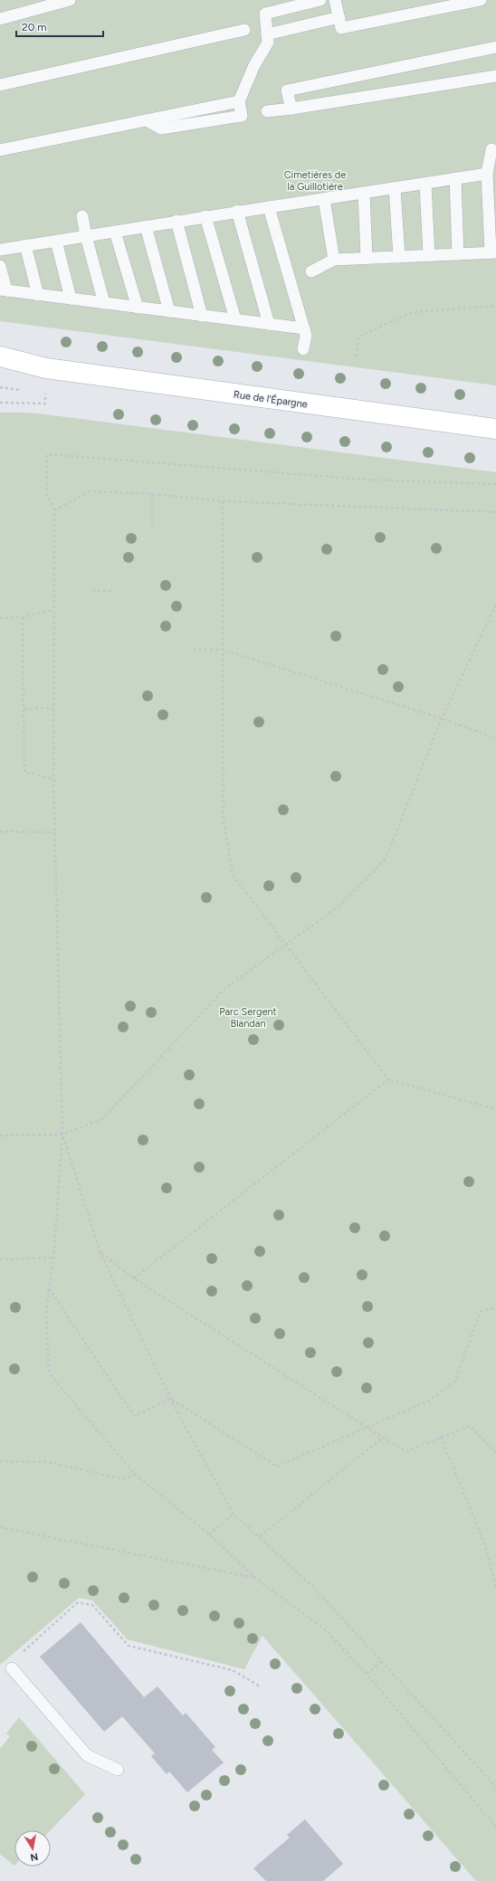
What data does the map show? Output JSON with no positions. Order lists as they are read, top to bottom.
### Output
{
  "streets": {
    "main road": ["Rue de l'Épargne"]
  },
  "parks": ["Cimetières de la Guillotière", "Parc Sergent Blandan"],
  "scale_bar": "20 m",
  "north": "bottom"
}
